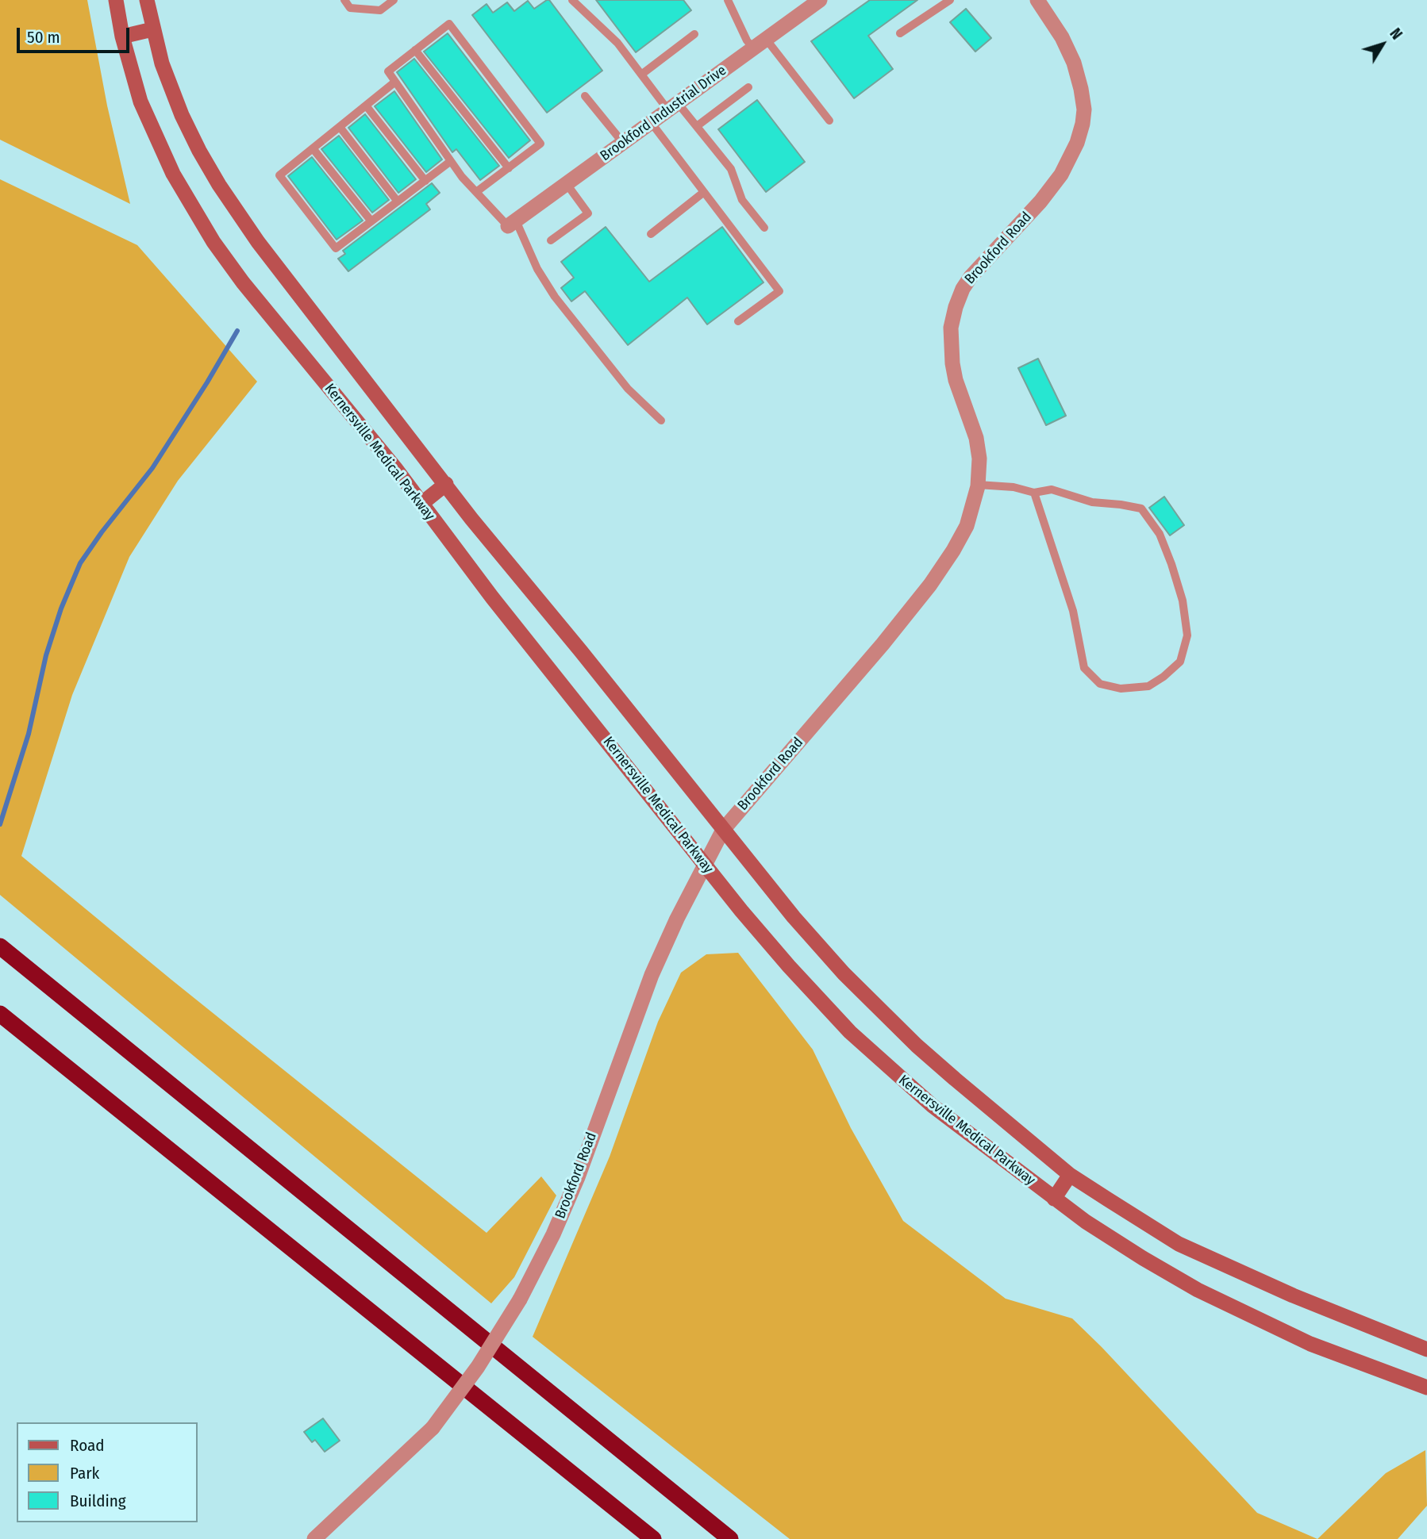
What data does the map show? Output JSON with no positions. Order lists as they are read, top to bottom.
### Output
{
  "streets": {
    "main road": ["Kernersville Medical Parkway"],
    "street": ["Brookford Industrial Drive", "Brookford Road"]
  },
  "crossings": [
    ["Brookford Road", "Kernersville Medical Parkway"]
  ],
  "legend": ["Road", "Park", "Building"],
  "scale_bar": "50 m",
  "north": "top right"
}
